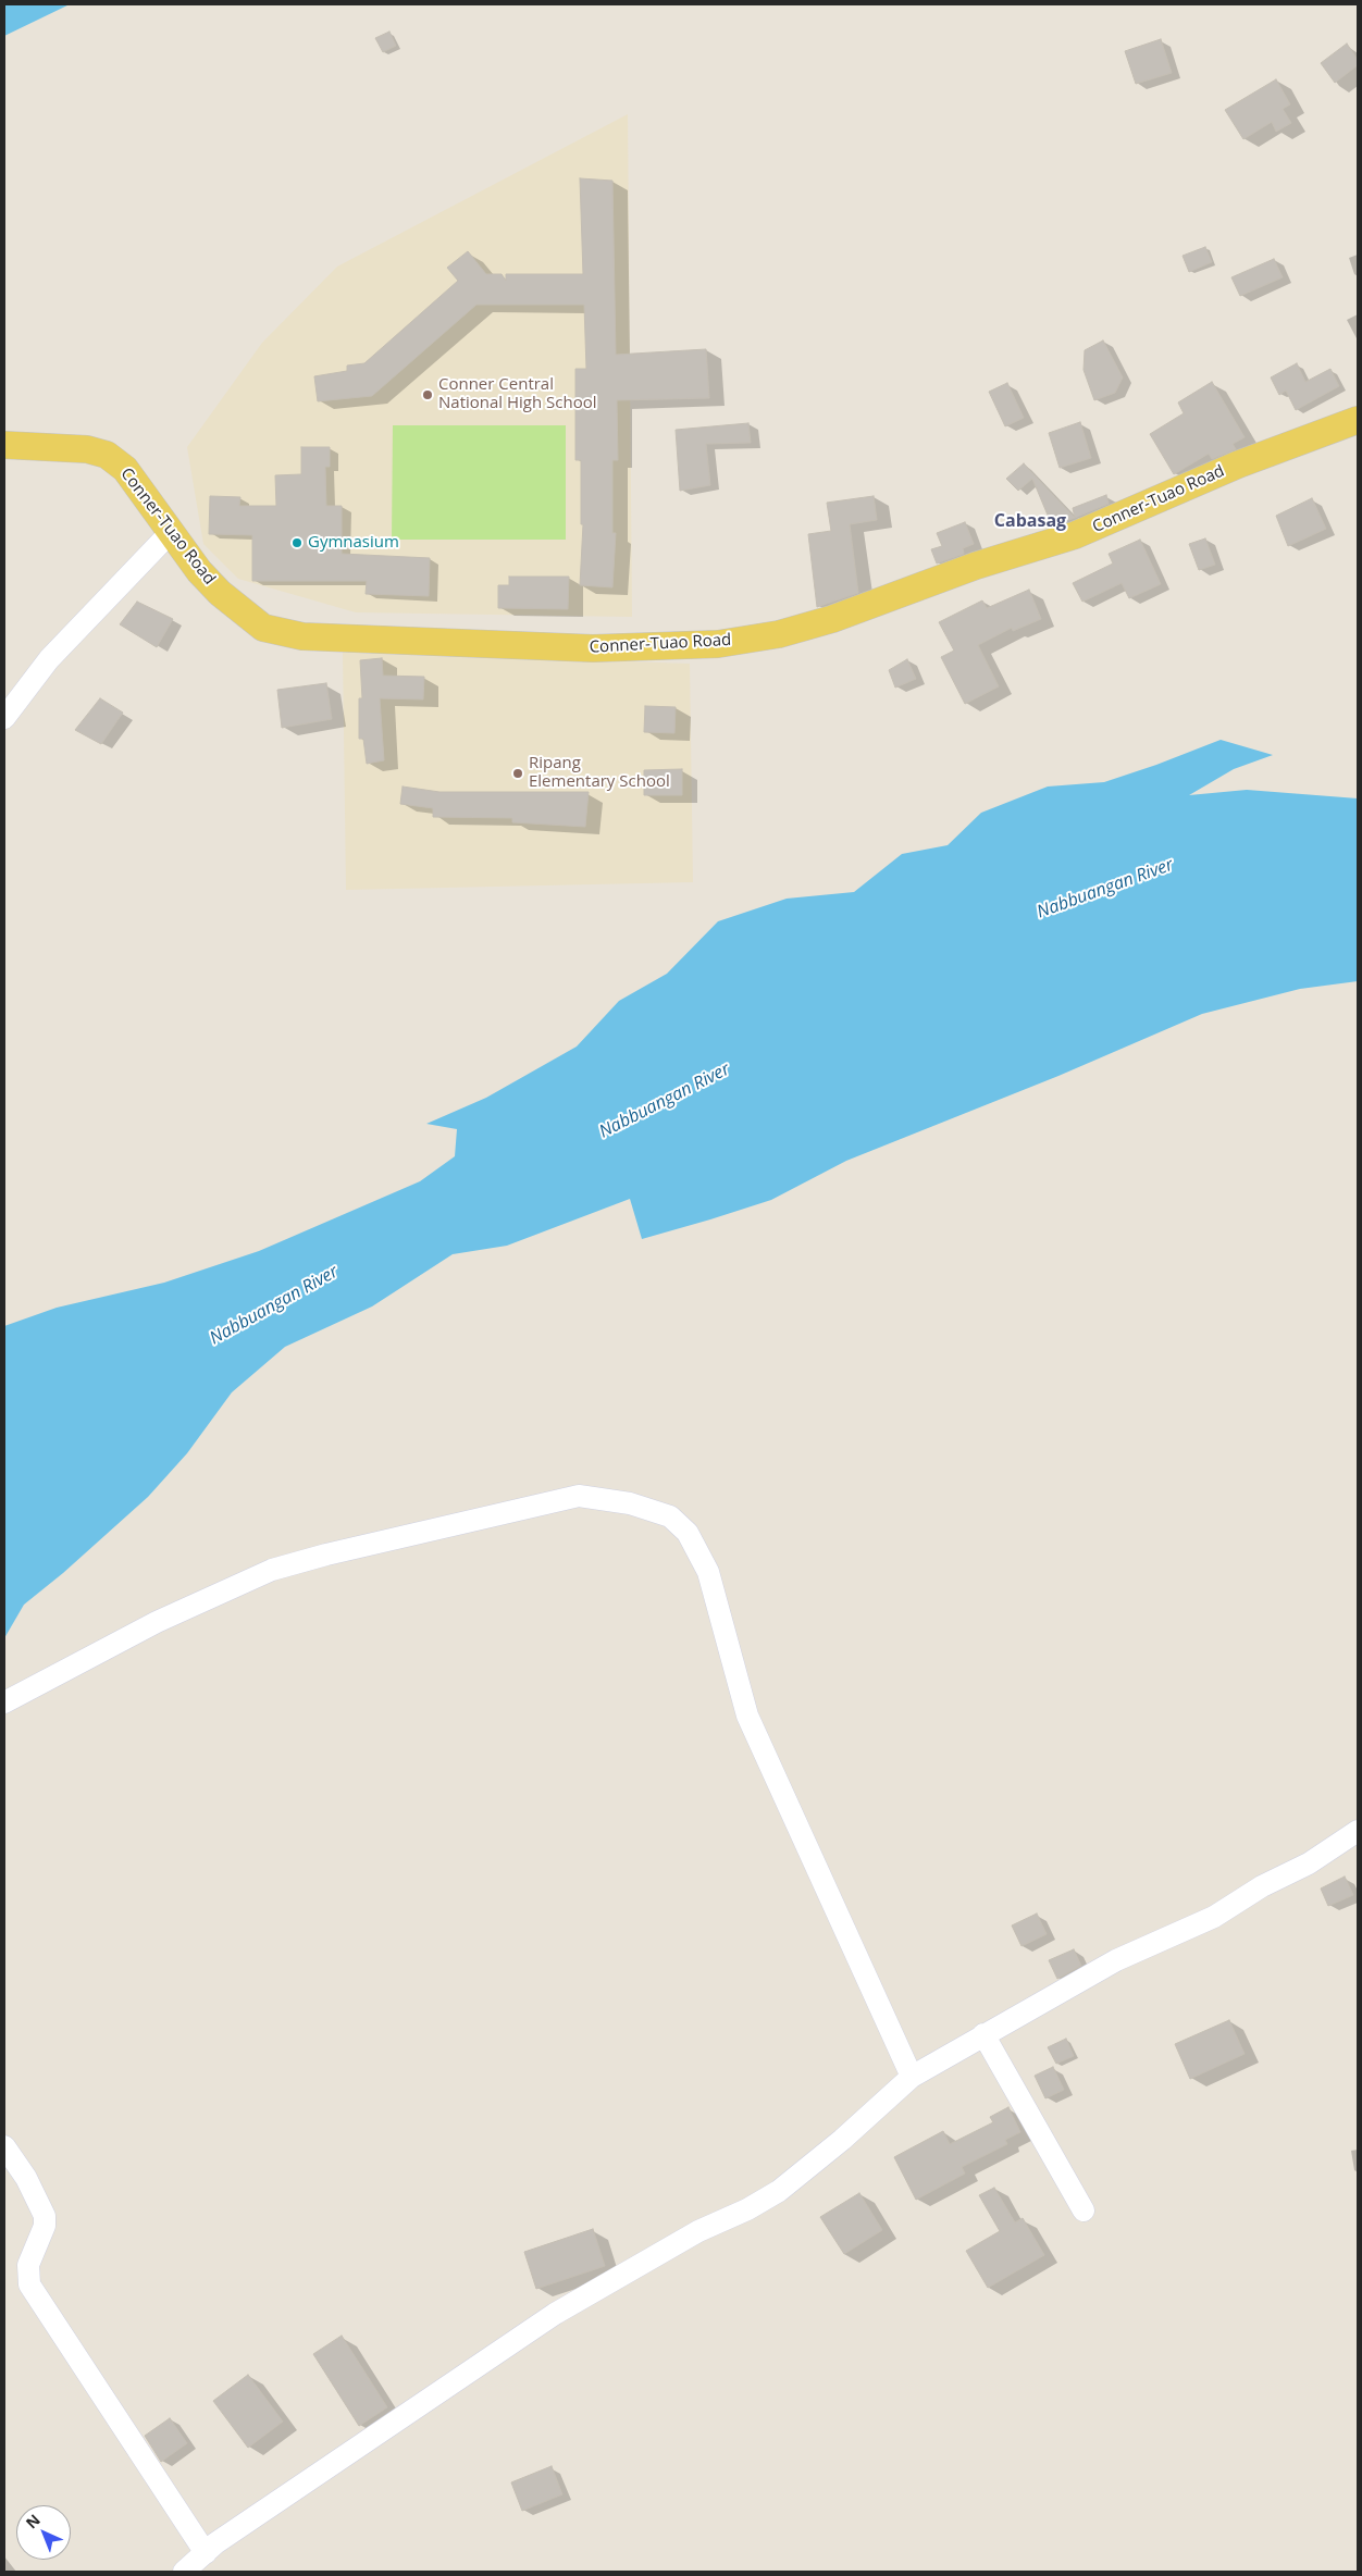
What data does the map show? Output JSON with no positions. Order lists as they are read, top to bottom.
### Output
{
  "streets": {
    "main road": ["Conner-Tuao Road"]
  },
  "districts": ["Cabasag"],
  "water": ["Nabbuangan River"],
  "places": ["Conner Central National High School", "Gymnasium", "Ripang Elementary School"],
  "north": "top left"
}
